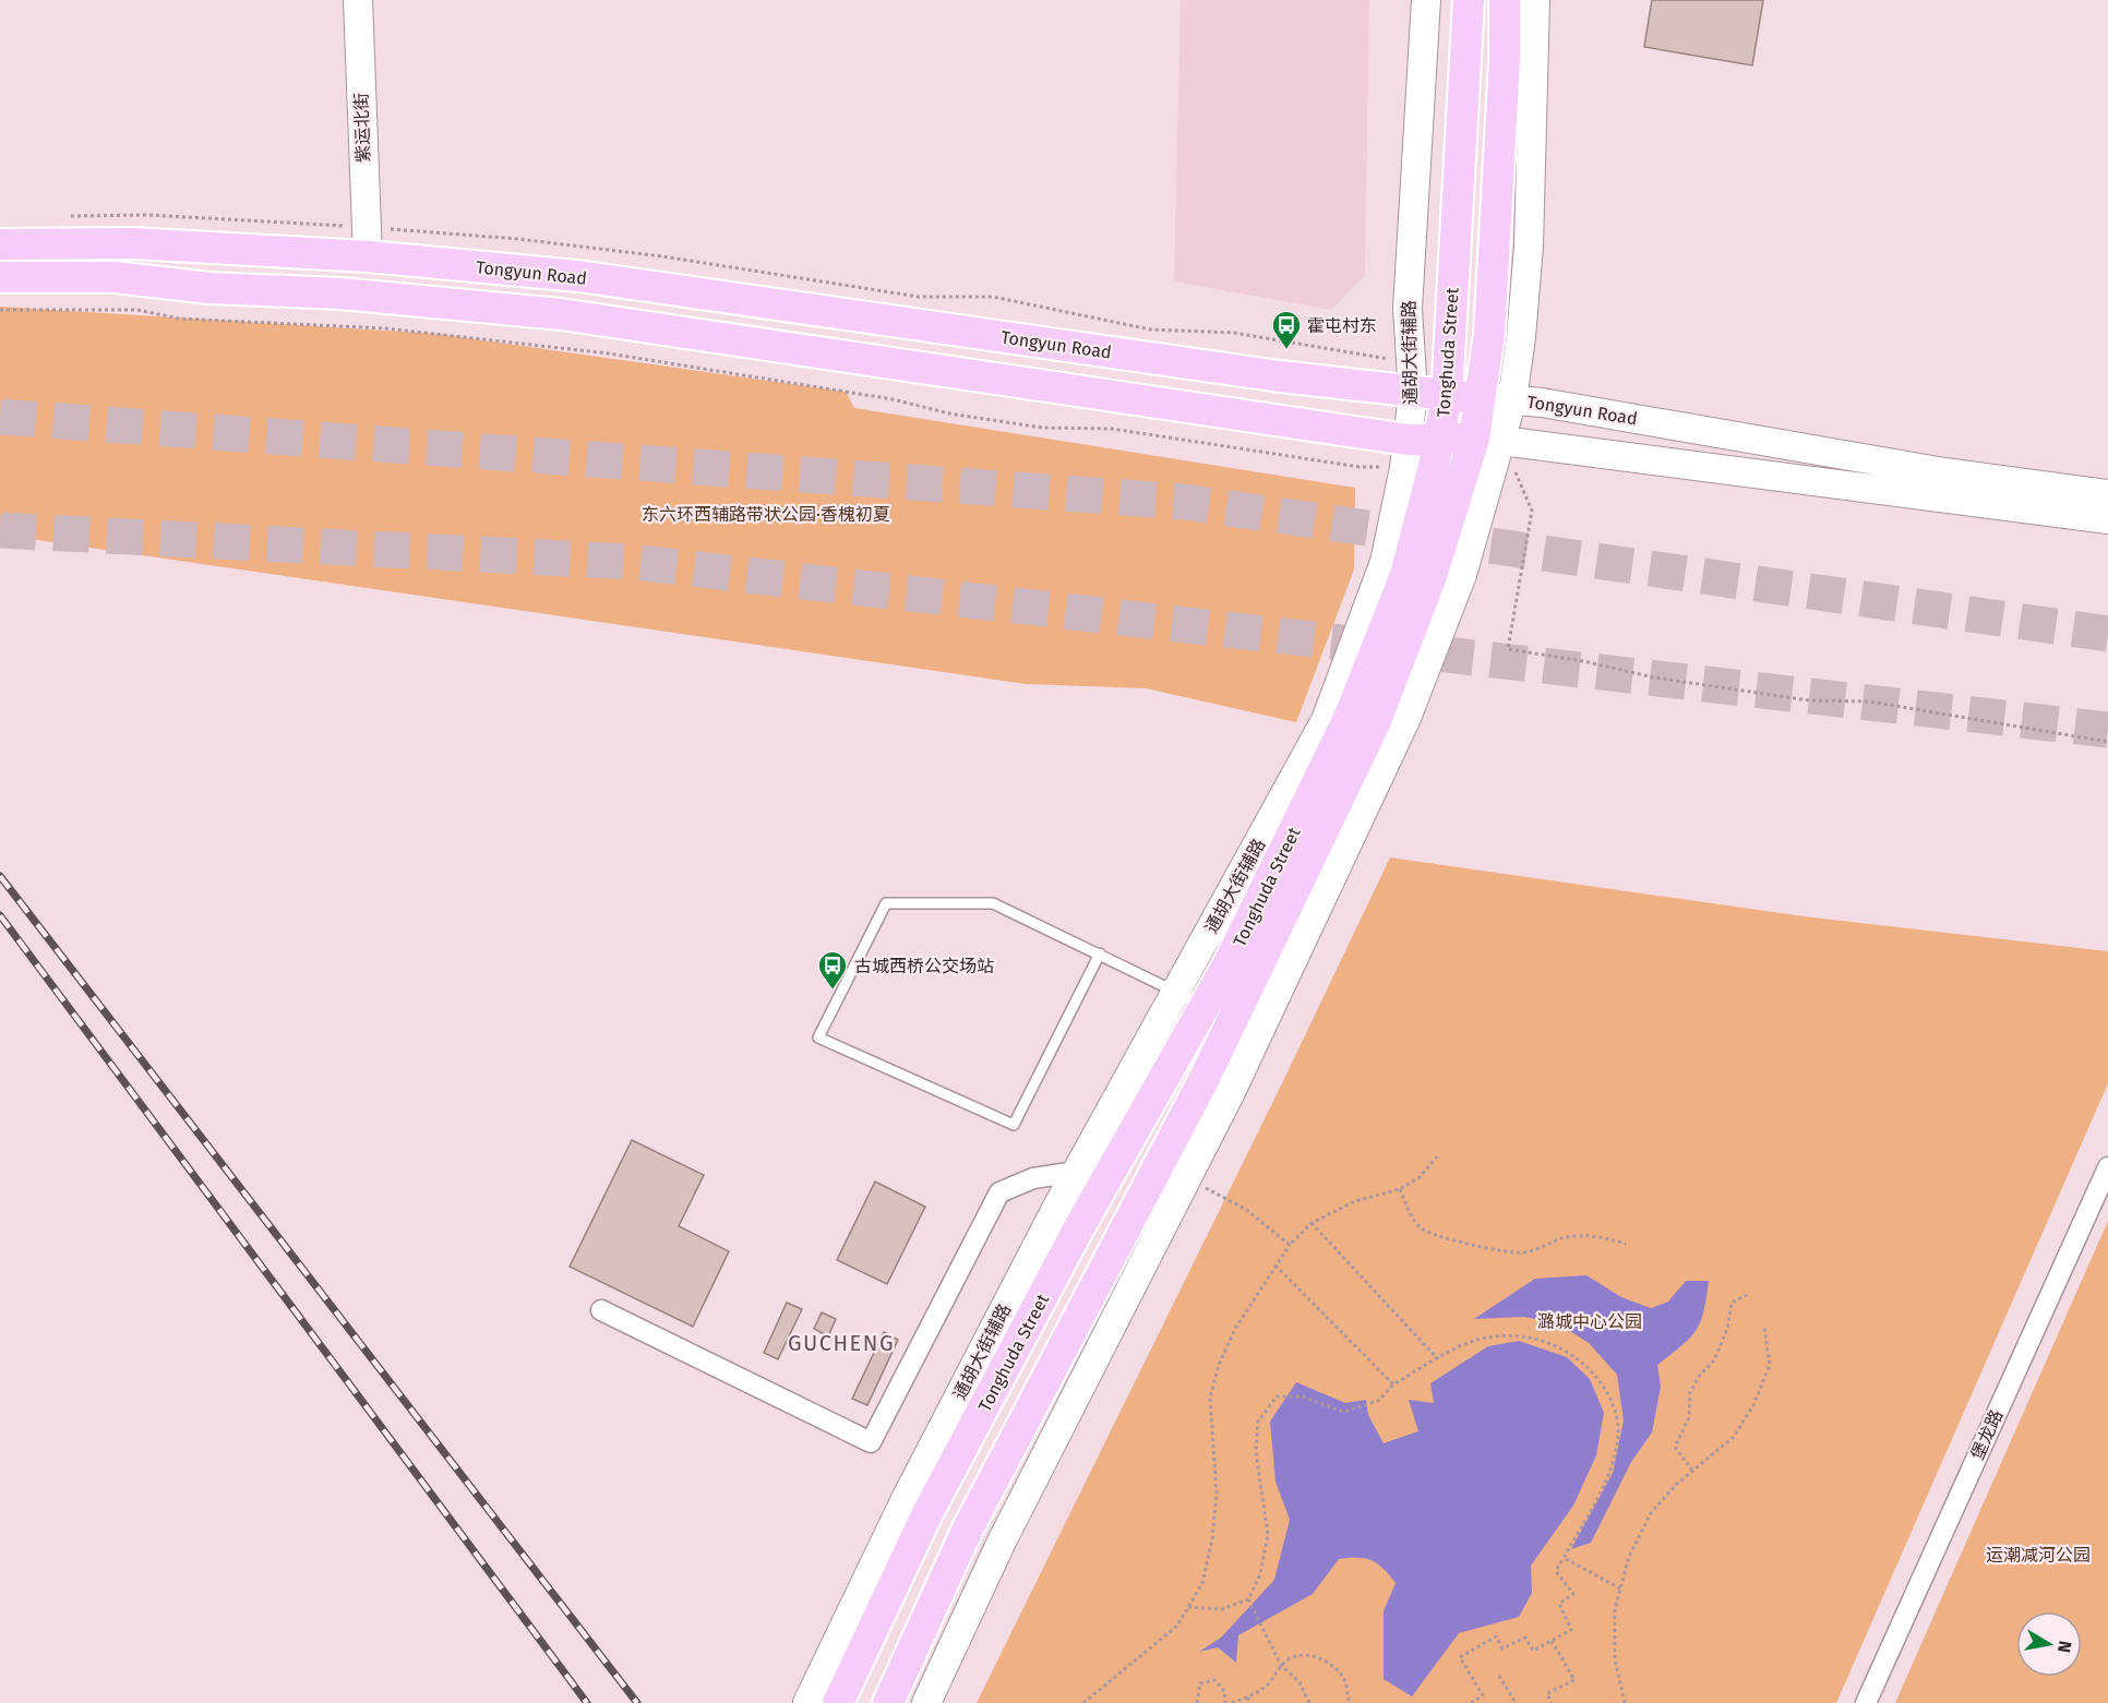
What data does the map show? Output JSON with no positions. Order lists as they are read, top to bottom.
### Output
{
  "streets": {
    "main road": ["Tongyun Road", "Tonghuda Street"],
    "street": ["紫运北街", "通胡大街辅路", "堡龙路"]
  },
  "crossings": [
    ["紫运北街", "Tongyun Road"],
    ["Tongyun Road", "通胡大街辅路"],
    ["Tongyun Road", "Tonghuda Street"]
  ],
  "districts": ["GUCHENG"],
  "parks": ["东六环西辅路带状公园·香槐初夏", "潞城中心公园", "运潮减河公园"],
  "places": {
    "bus stop": ["霍屯村东", "古城西桥公交场站"]
  },
  "north": "right"
}
